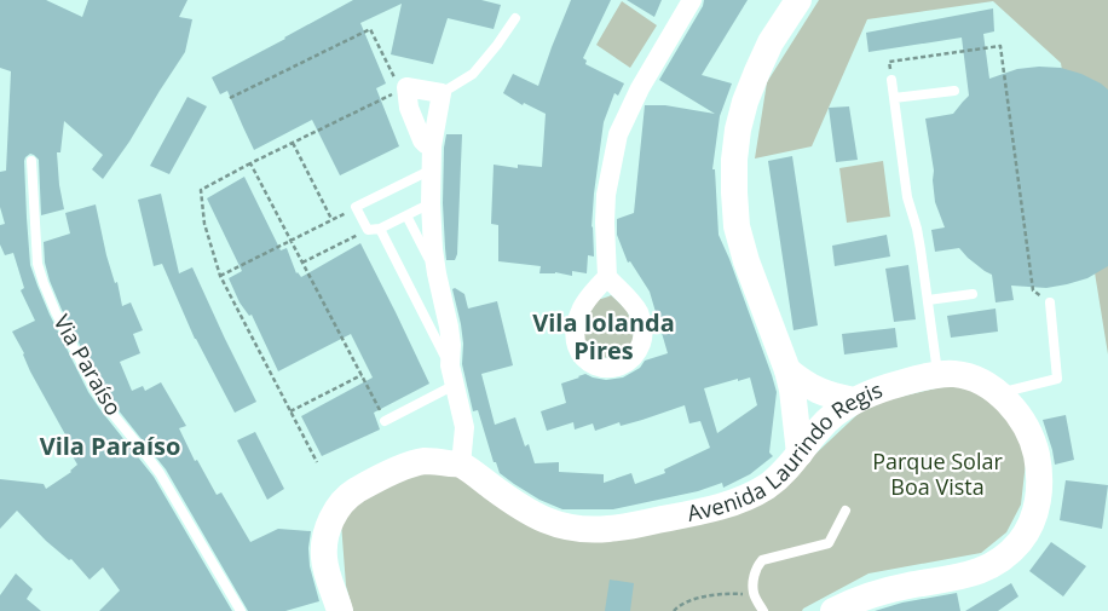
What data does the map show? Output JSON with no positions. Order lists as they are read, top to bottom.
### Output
{
  "streets": {
    "street": ["Avenida Laurindo Regis"],
    "lane": ["Via Paraíso"]
  },
  "districts": ["Vila Iolanda Pires", "Vila Paraíso"],
  "parks": ["Parque Solar Boa Vista"]
}
